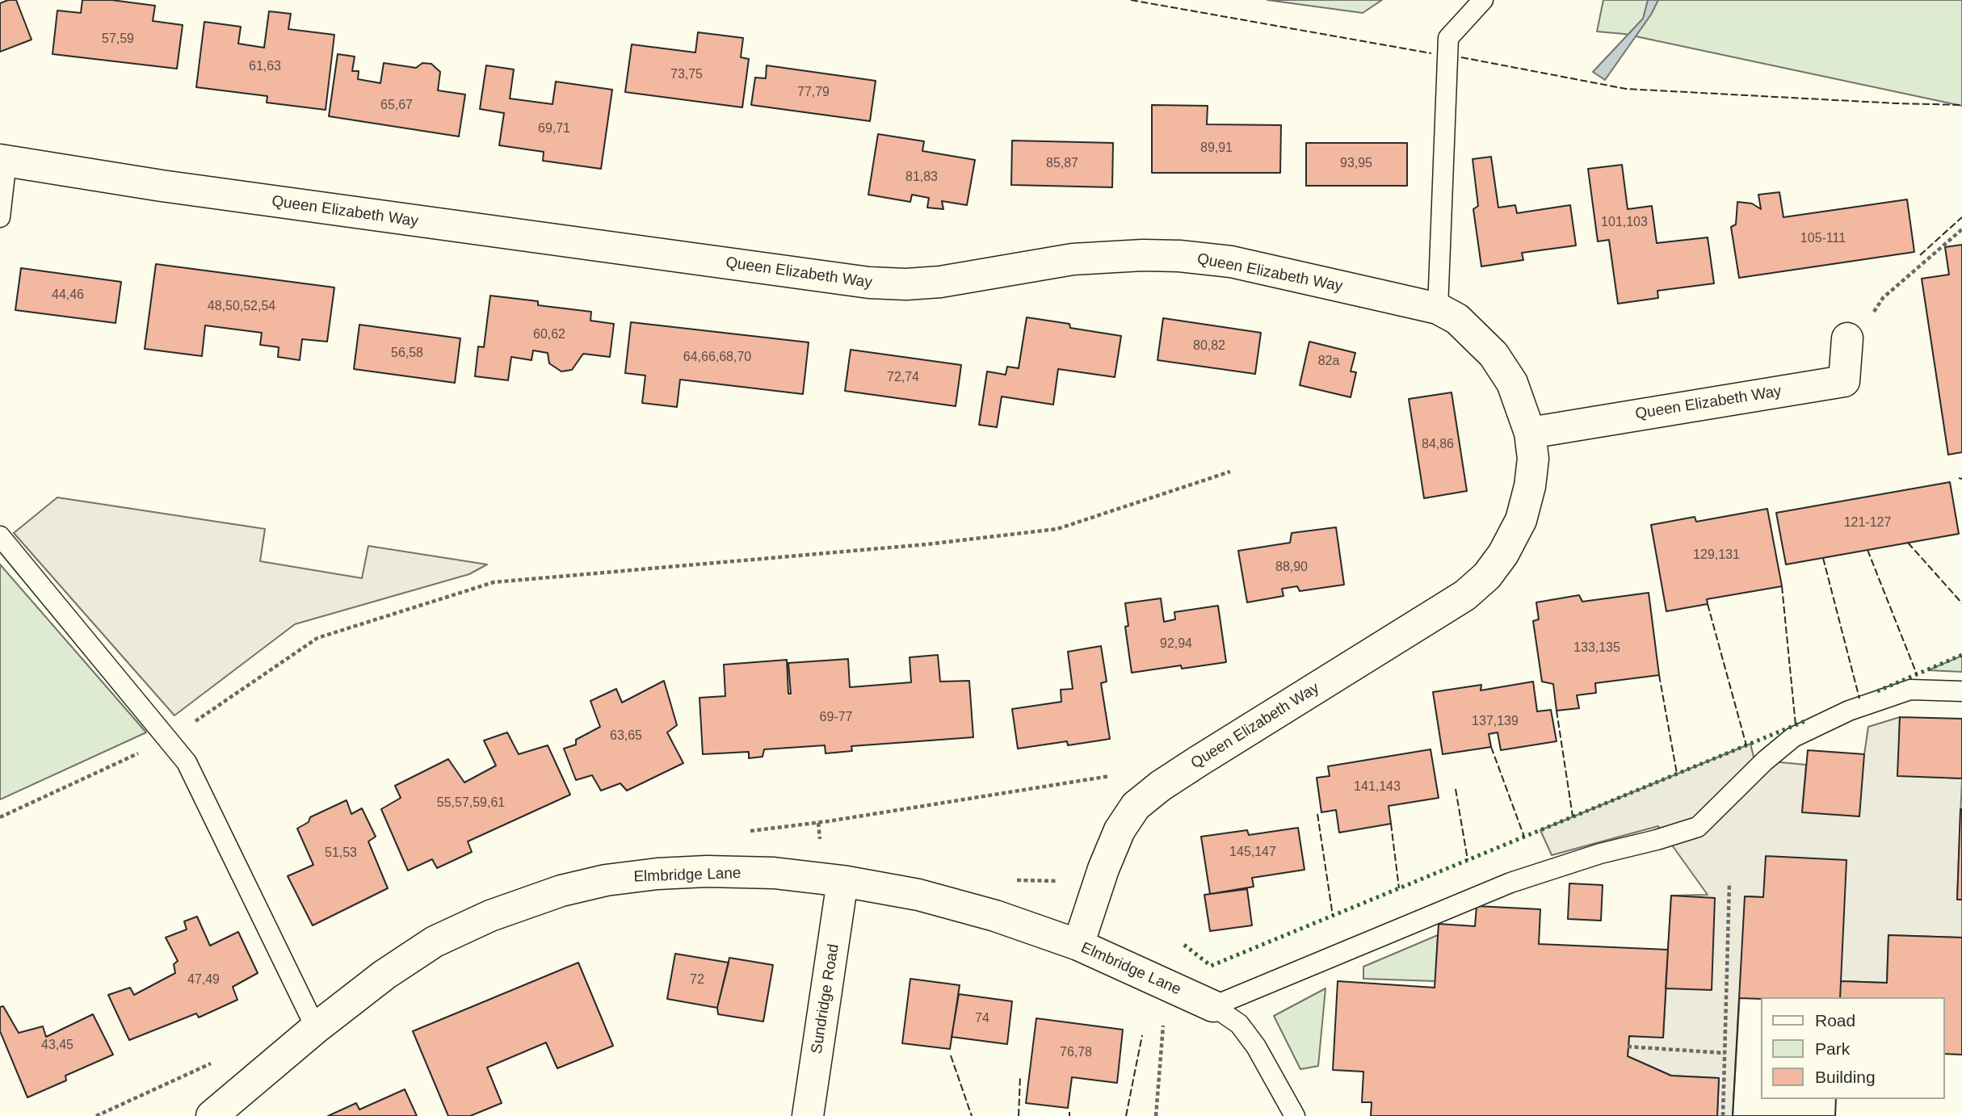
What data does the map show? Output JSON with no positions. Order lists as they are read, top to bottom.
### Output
{
  "streets": {
    "street": ["Queen Elizabeth Way", "Elmbridge Lane", "Sundridge Road"]
  },
  "crossings": [
    ["Queen Elizabeth Way", "Elmbridge Lane"],
    ["Elmbridge Lane", "Sundridge Road"]
  ],
  "house_numbers": [
    "57,59",
    "61,63",
    "73,75",
    "77,79",
    "65,67",
    "69,71",
    "89,91",
    "85,87",
    "93,95",
    "81,83",
    "101,103",
    "105-111",
    "44,46",
    "48,50,52,54",
    "60,62",
    "80,82",
    "56,58",
    "64,66,68,70",
    "82a",
    "72,74",
    "84,86",
    "121-127",
    "129,131",
    "88,90",
    "92,94",
    "133,135",
    "69-77",
    "137,139",
    "63,65",
    "141,143",
    "55,57,59,61",
    "145,147",
    "51,53",
    "47,49",
    "72",
    "74",
    "43,45",
    "76,78"
  ],
  "legend": ["Road", "Park", "Building"]
}
